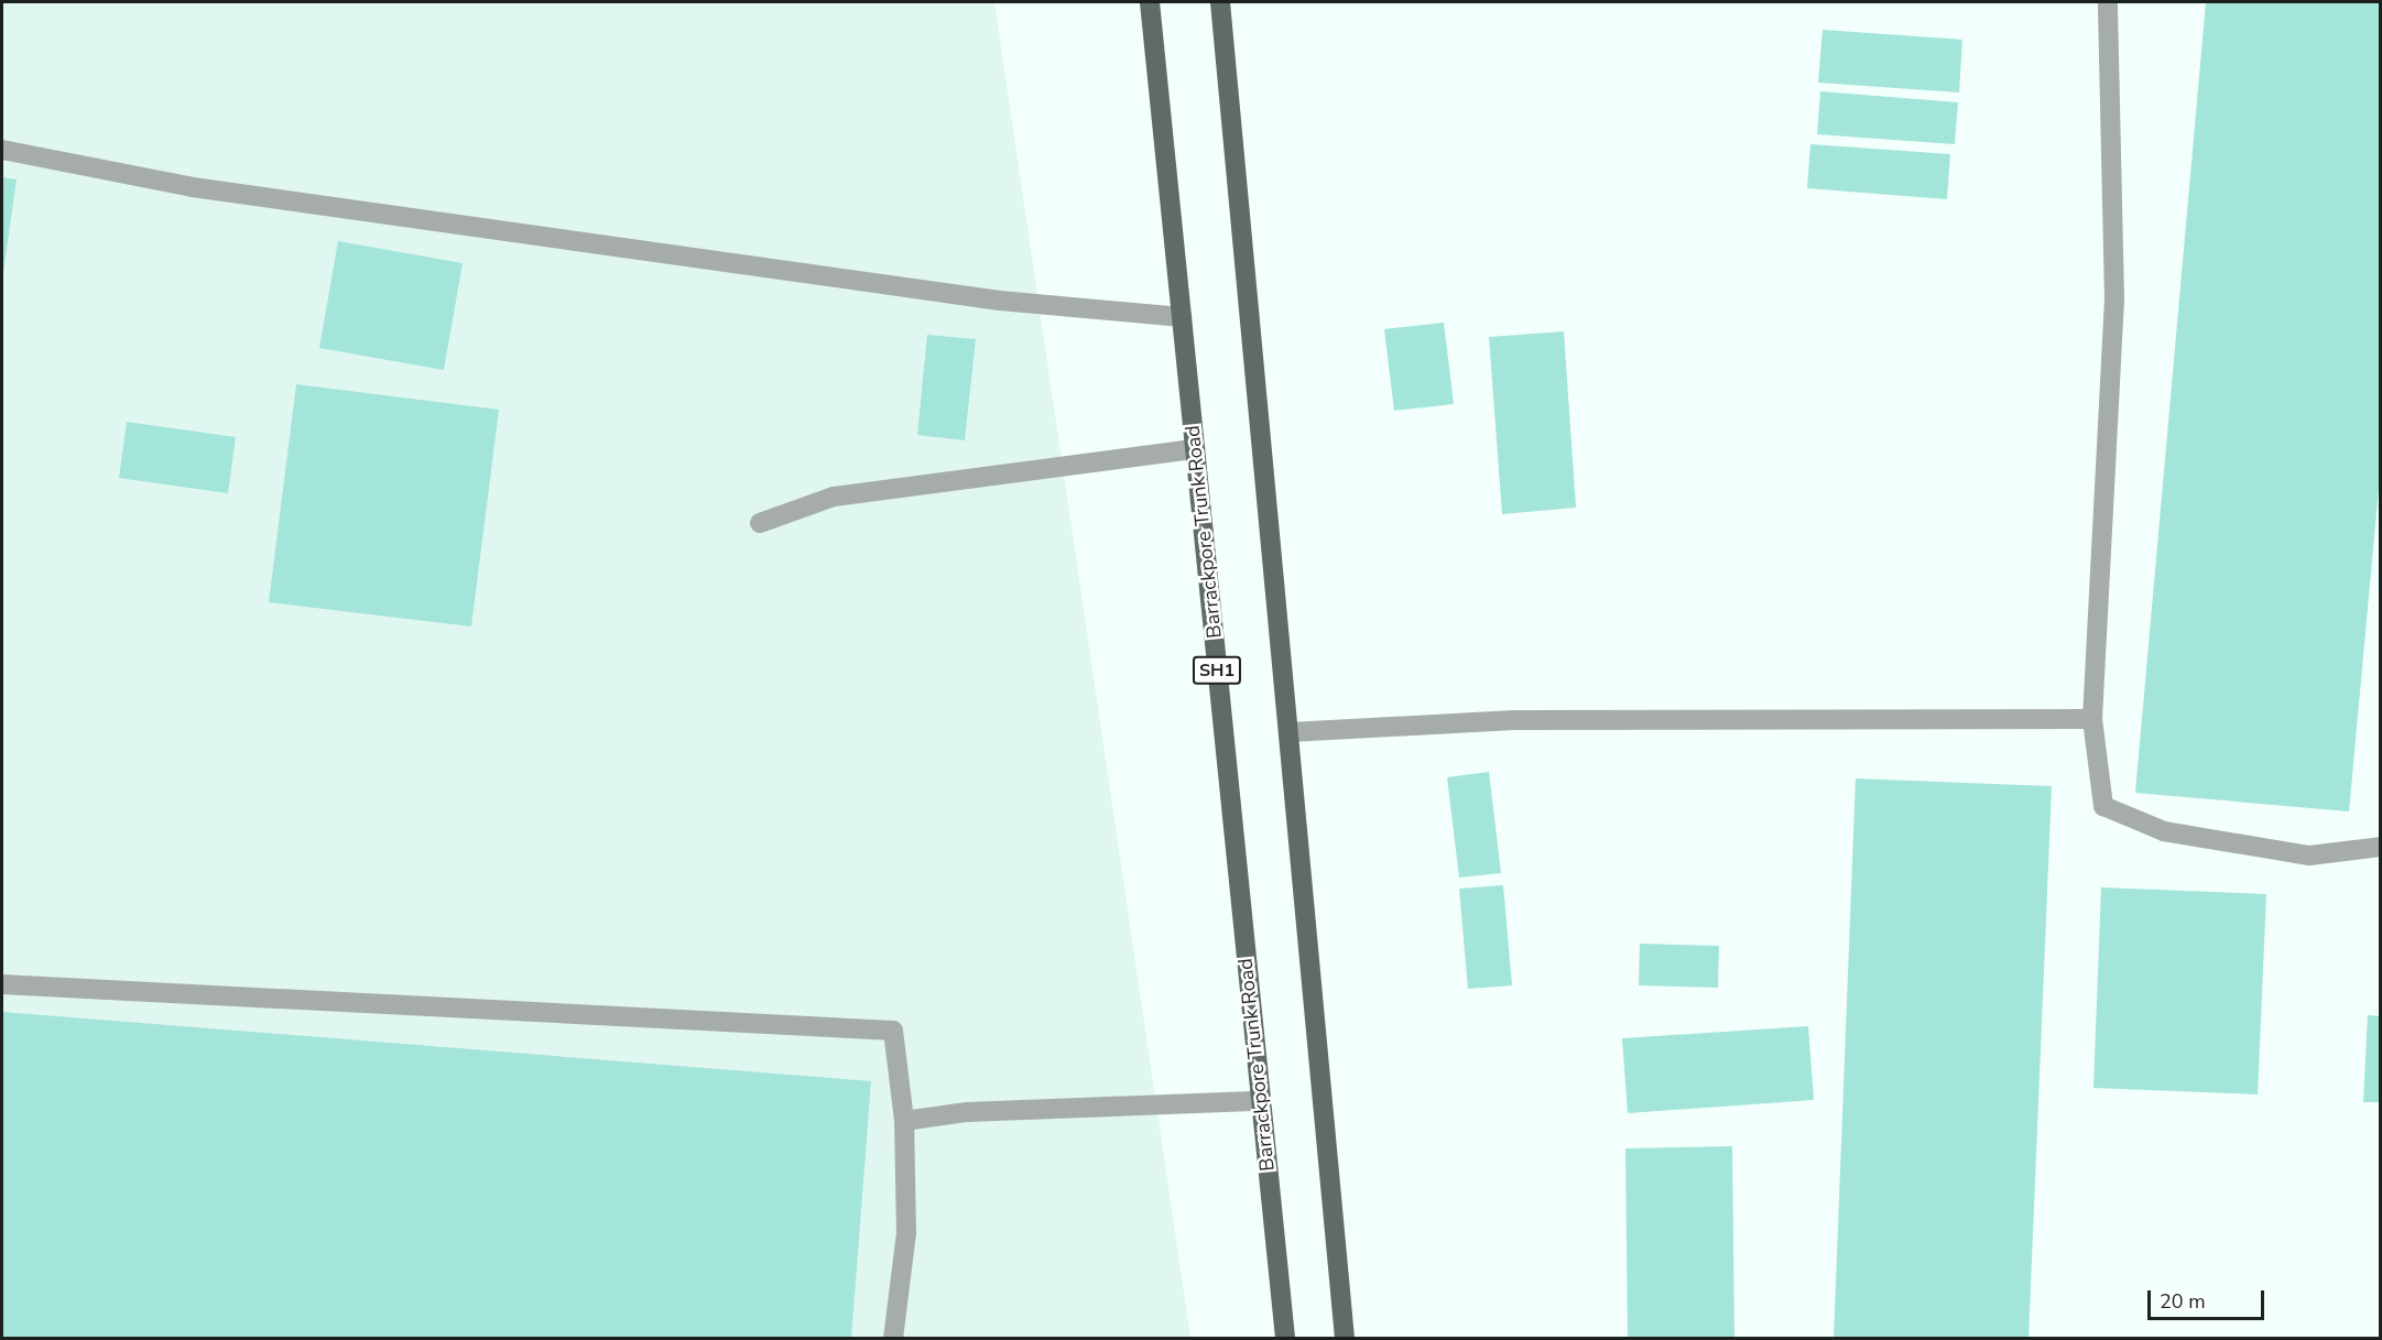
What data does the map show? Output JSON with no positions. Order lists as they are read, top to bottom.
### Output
{
  "streets": {
    "main road": ["Barrackpore Trunk Road", "SH1"]
  },
  "scale_bar": "20 m"
}
